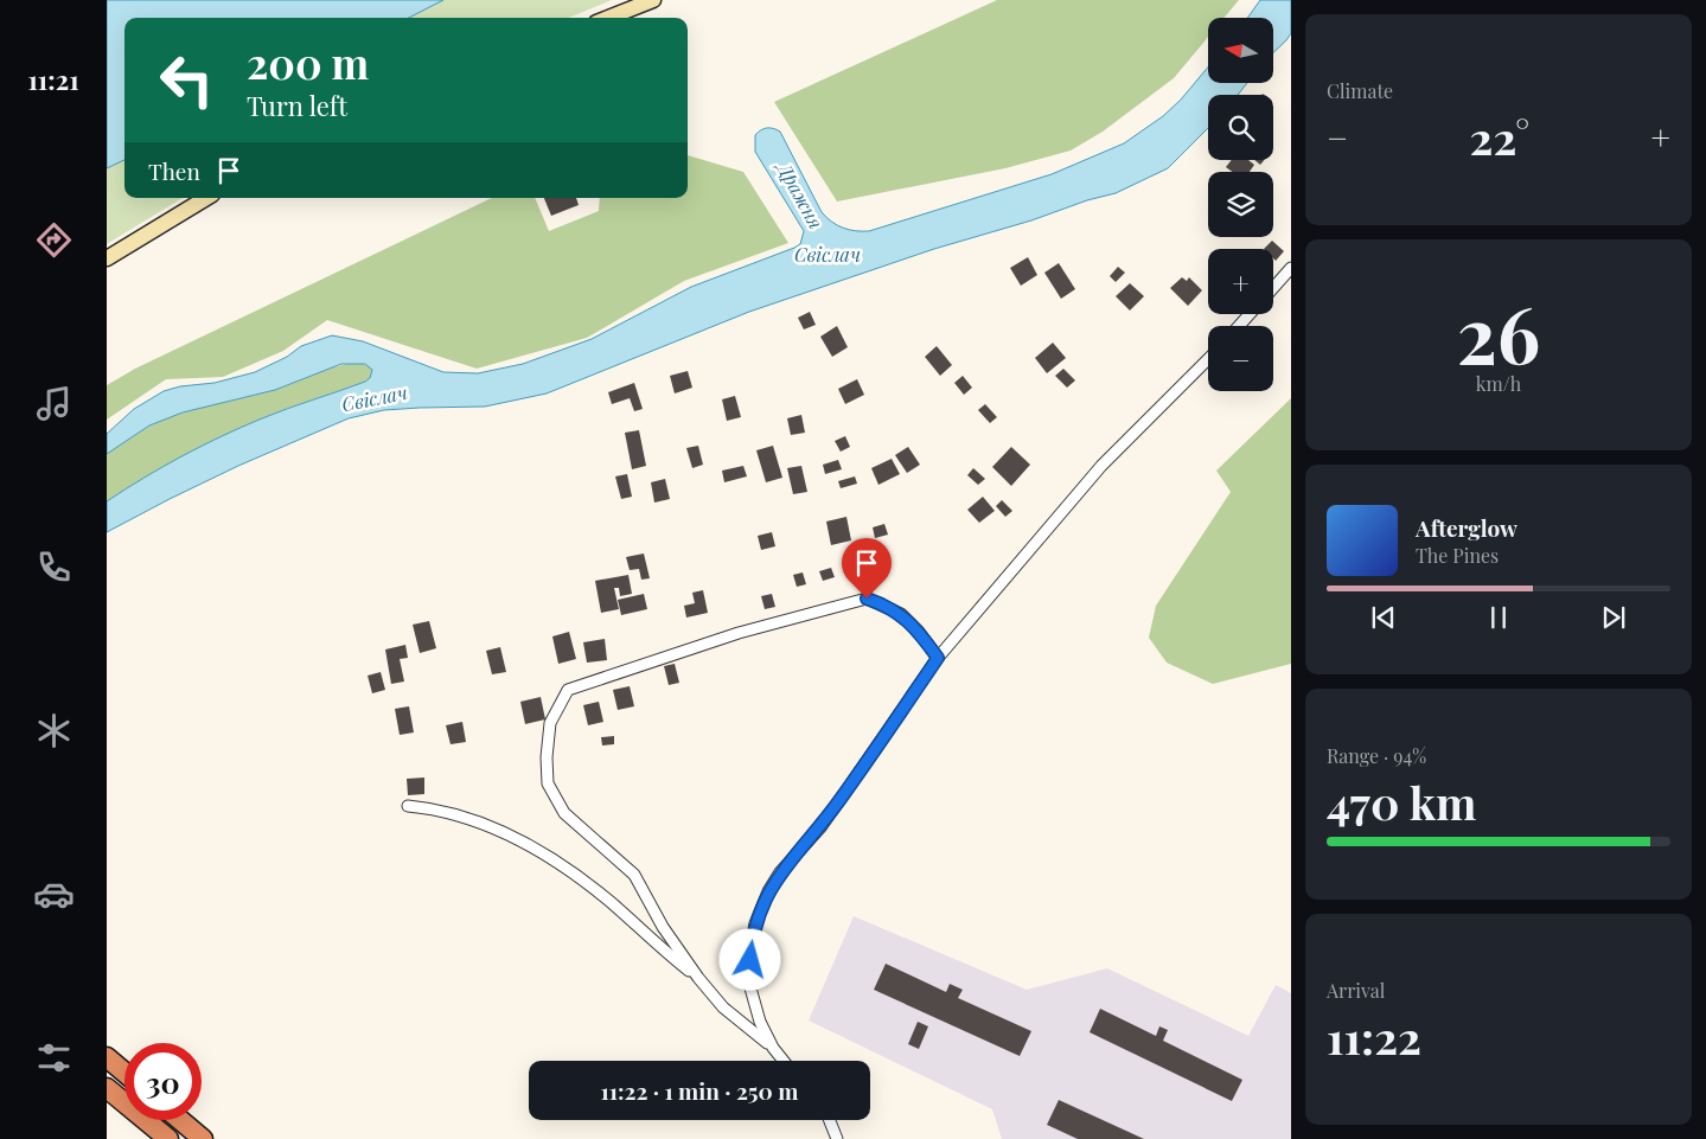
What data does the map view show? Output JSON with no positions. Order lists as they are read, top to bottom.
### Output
{
  "water": ["Дражня", "Свіслач"],
  "north": "left",
  "page": {
    "tabs": "11:21",
    "tile": [
      "Climate",
      ["26", "km/h"],
      ["Range · 94%", "470 km"],
      ["Arrival", "11:22"]
    ],
    "map_buttons": ["+", "−"],
    "turn": ["200 m", "Turn left"],
    "heat": ["−", "22°", "+"],
    "then": "Then",
    "song": ["Afterglow", "The Pines"],
    "limit": "30",
    "trip": "11:22 · 1 min · 250 m"
  }
}
